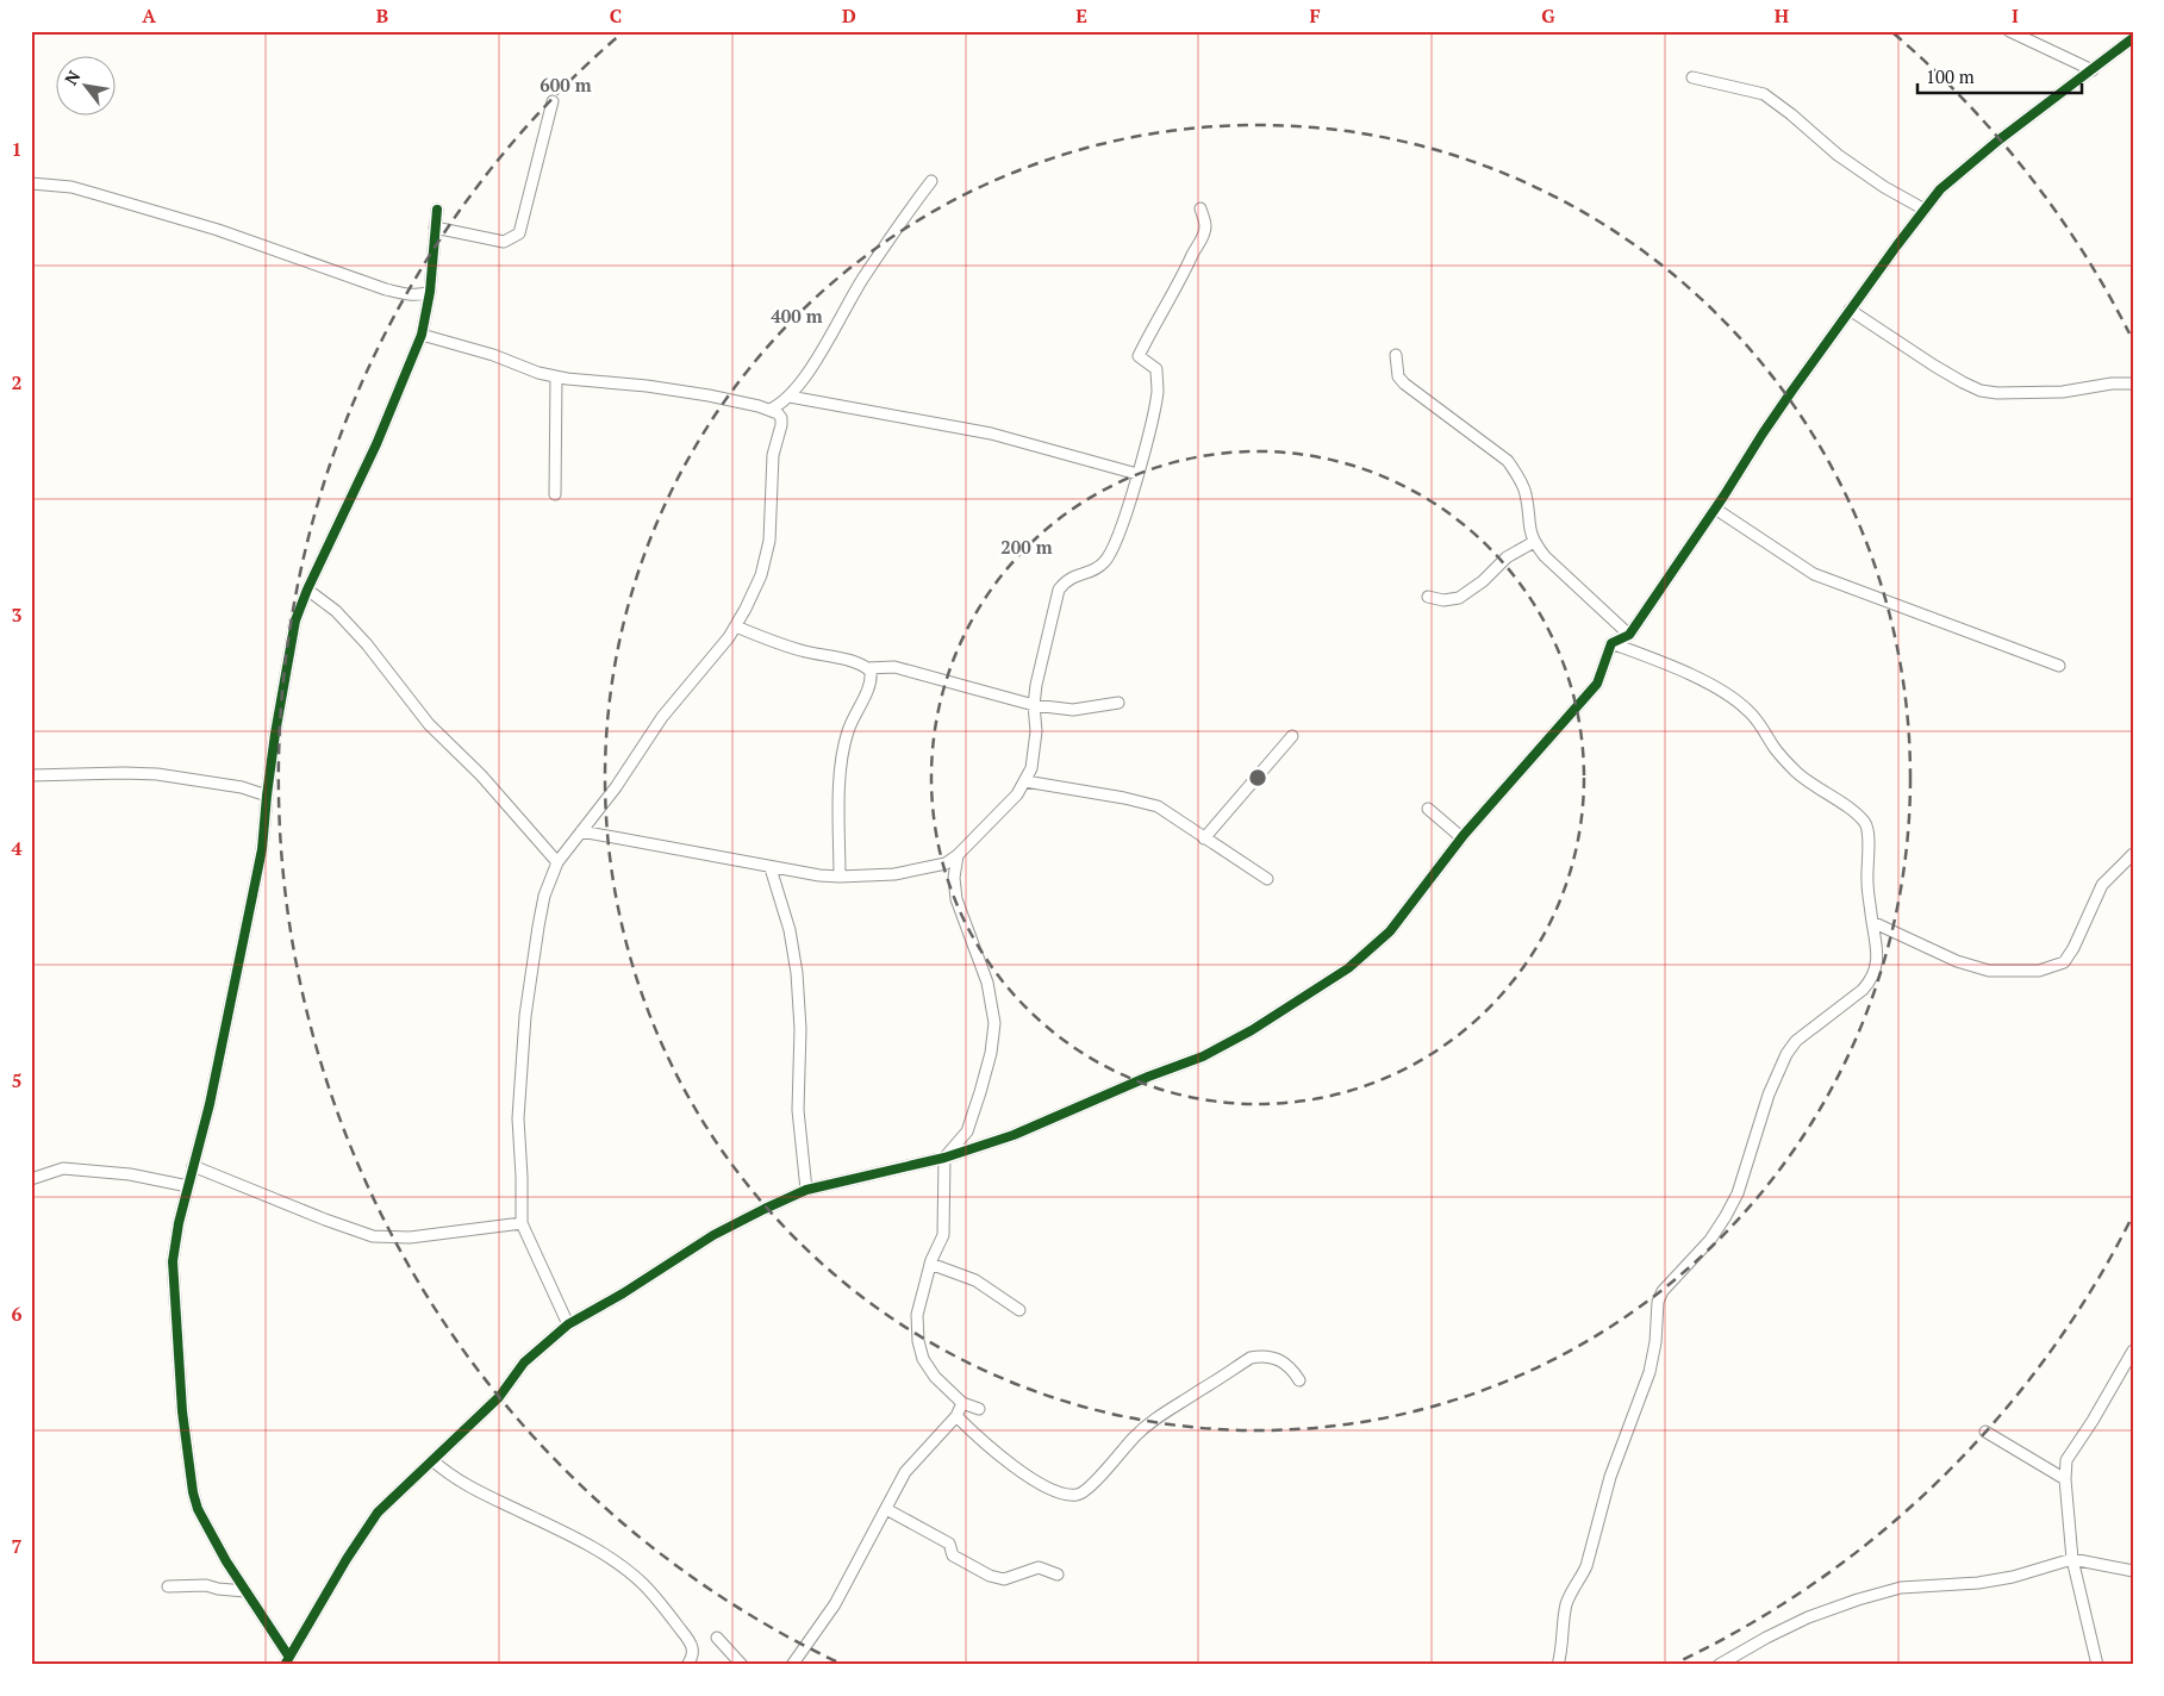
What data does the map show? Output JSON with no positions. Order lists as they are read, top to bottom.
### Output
{
  "scale_bar": "100 m",
  "north": "top left",
  "grid": {
    "columns": [
      "A",
      "B",
      "C",
      "D",
      "E",
      "F",
      "G",
      "H",
      "I"
    ],
    "rows": [
      "1",
      "2",
      "3",
      "4",
      "5",
      "6",
      "7"
    ]
  },
  "rings": ["600 m", "400 m", "200 m"]
}
